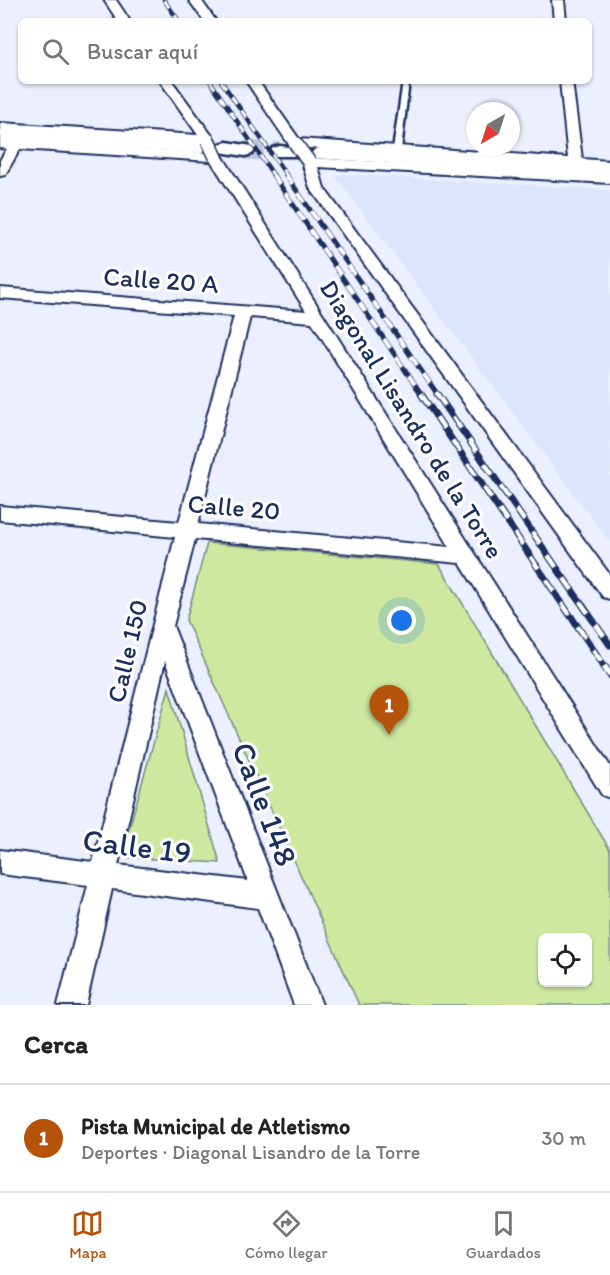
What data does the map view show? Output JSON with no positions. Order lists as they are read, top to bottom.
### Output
{
  "streets": {
    "street": [
      "Calle 20 A",
      "Diagonal Lisandro de la Torre",
      "Calle 20",
      "Calle 150",
      "Calle 148",
      "Calle 19"
    ]
  },
  "crossings": [
    ["Calle 20 A", "Diagonal Lisandro de la Torre"],
    ["Calle 20 A", "Calle 150"],
    ["Diagonal Lisandro de la Torre", "Calle 20"],
    ["Calle 20", "Calle 150"],
    ["Calle 150", "Calle 148"],
    ["Calle 150", "Calle 19"],
    ["Calle 148", "Calle 19"]
  ],
  "north": "bottom left",
  "page": {
    "search": "Buscar aquí",
    "pins": "1",
    "heading": "Cerca",
    "list": [
      {
        "mark": "1",
        "name": "Pista Municipal de Atletismo",
        "note": "Deportes · Diagonal Lisandro de la Torre",
        "value": "30 m"
      }
    ],
    "nav": ["Mapa", "Cómo llegar", "Guardados"]
  }
}
